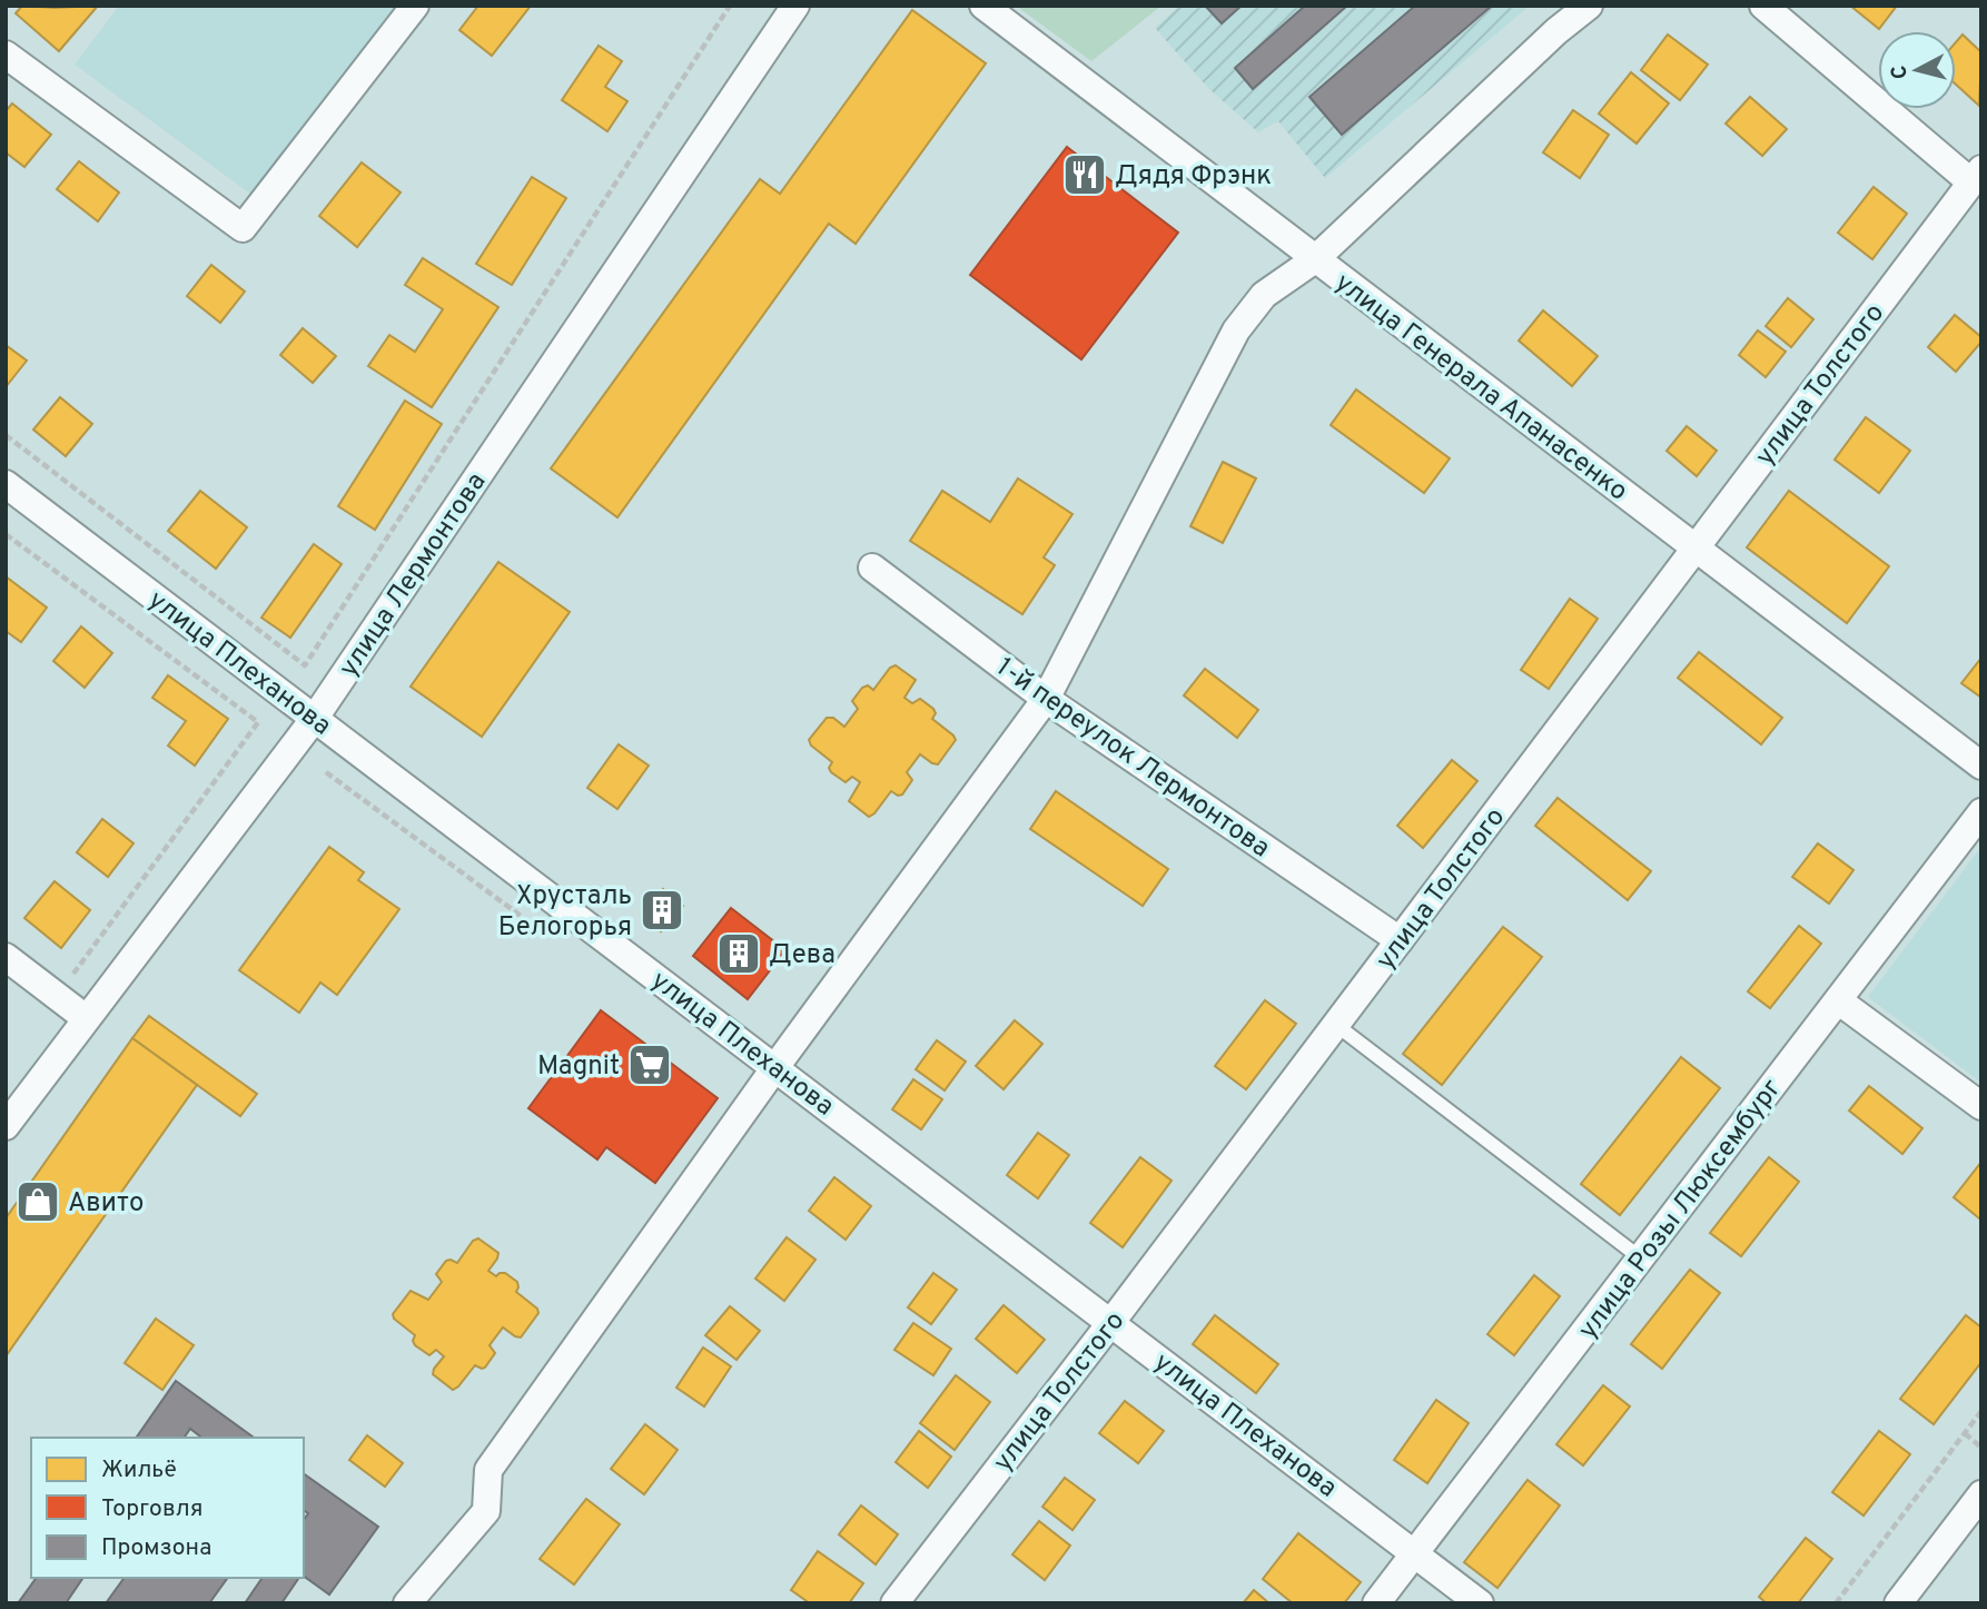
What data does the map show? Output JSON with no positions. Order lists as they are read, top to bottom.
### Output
{
  "streets": {
    "street": [
      "улица Толстого",
      "улица Генерала Апанасенко",
      "улица Лермонтова",
      "улица Плеханова",
      "1-й переулок Лермонтова",
      "улица Розы Люксембург"
    ]
  },
  "crossings": [
    ["улица Толстого", "улица Генерала Апанасенко"],
    ["улица Толстого", "улица Плеханова"],
    ["улица Толстого", "1-й переулок Лермонтова"],
    ["улица Лермонтова", "улица Плеханова"],
    ["улица Плеханова", "улица Розы Люксембург"]
  ],
  "places": {
    "restaurant": ["Дядя Фрэнк"],
    "building": ["Хрусталь Белогорья", "Дева"],
    "supermarket": ["Magnit"],
    "shop": ["Авито"]
  },
  "legend": ["Жильё", "Торговля", "Промзона"],
  "north": "left"
}
